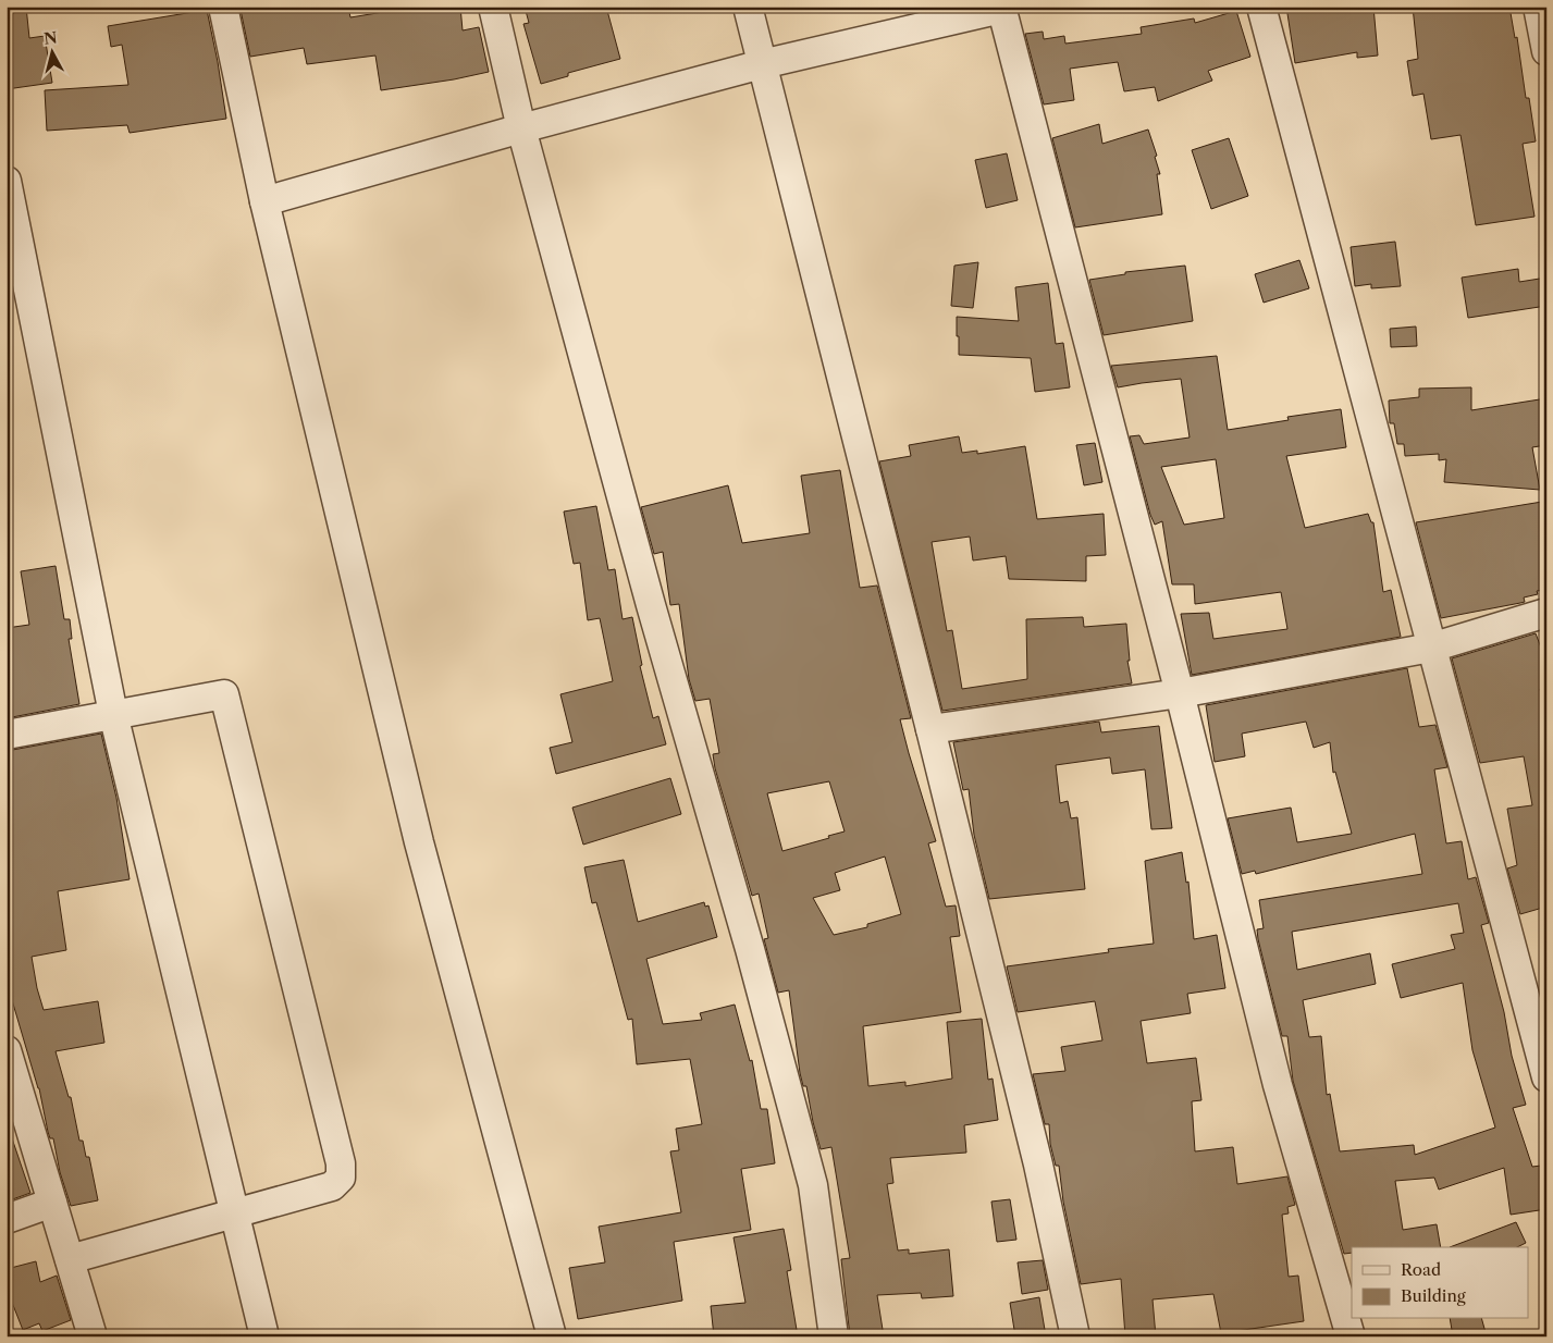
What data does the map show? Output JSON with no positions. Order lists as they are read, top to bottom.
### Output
{
  "legend": ["Road", "Building"],
  "north": "top"
}
